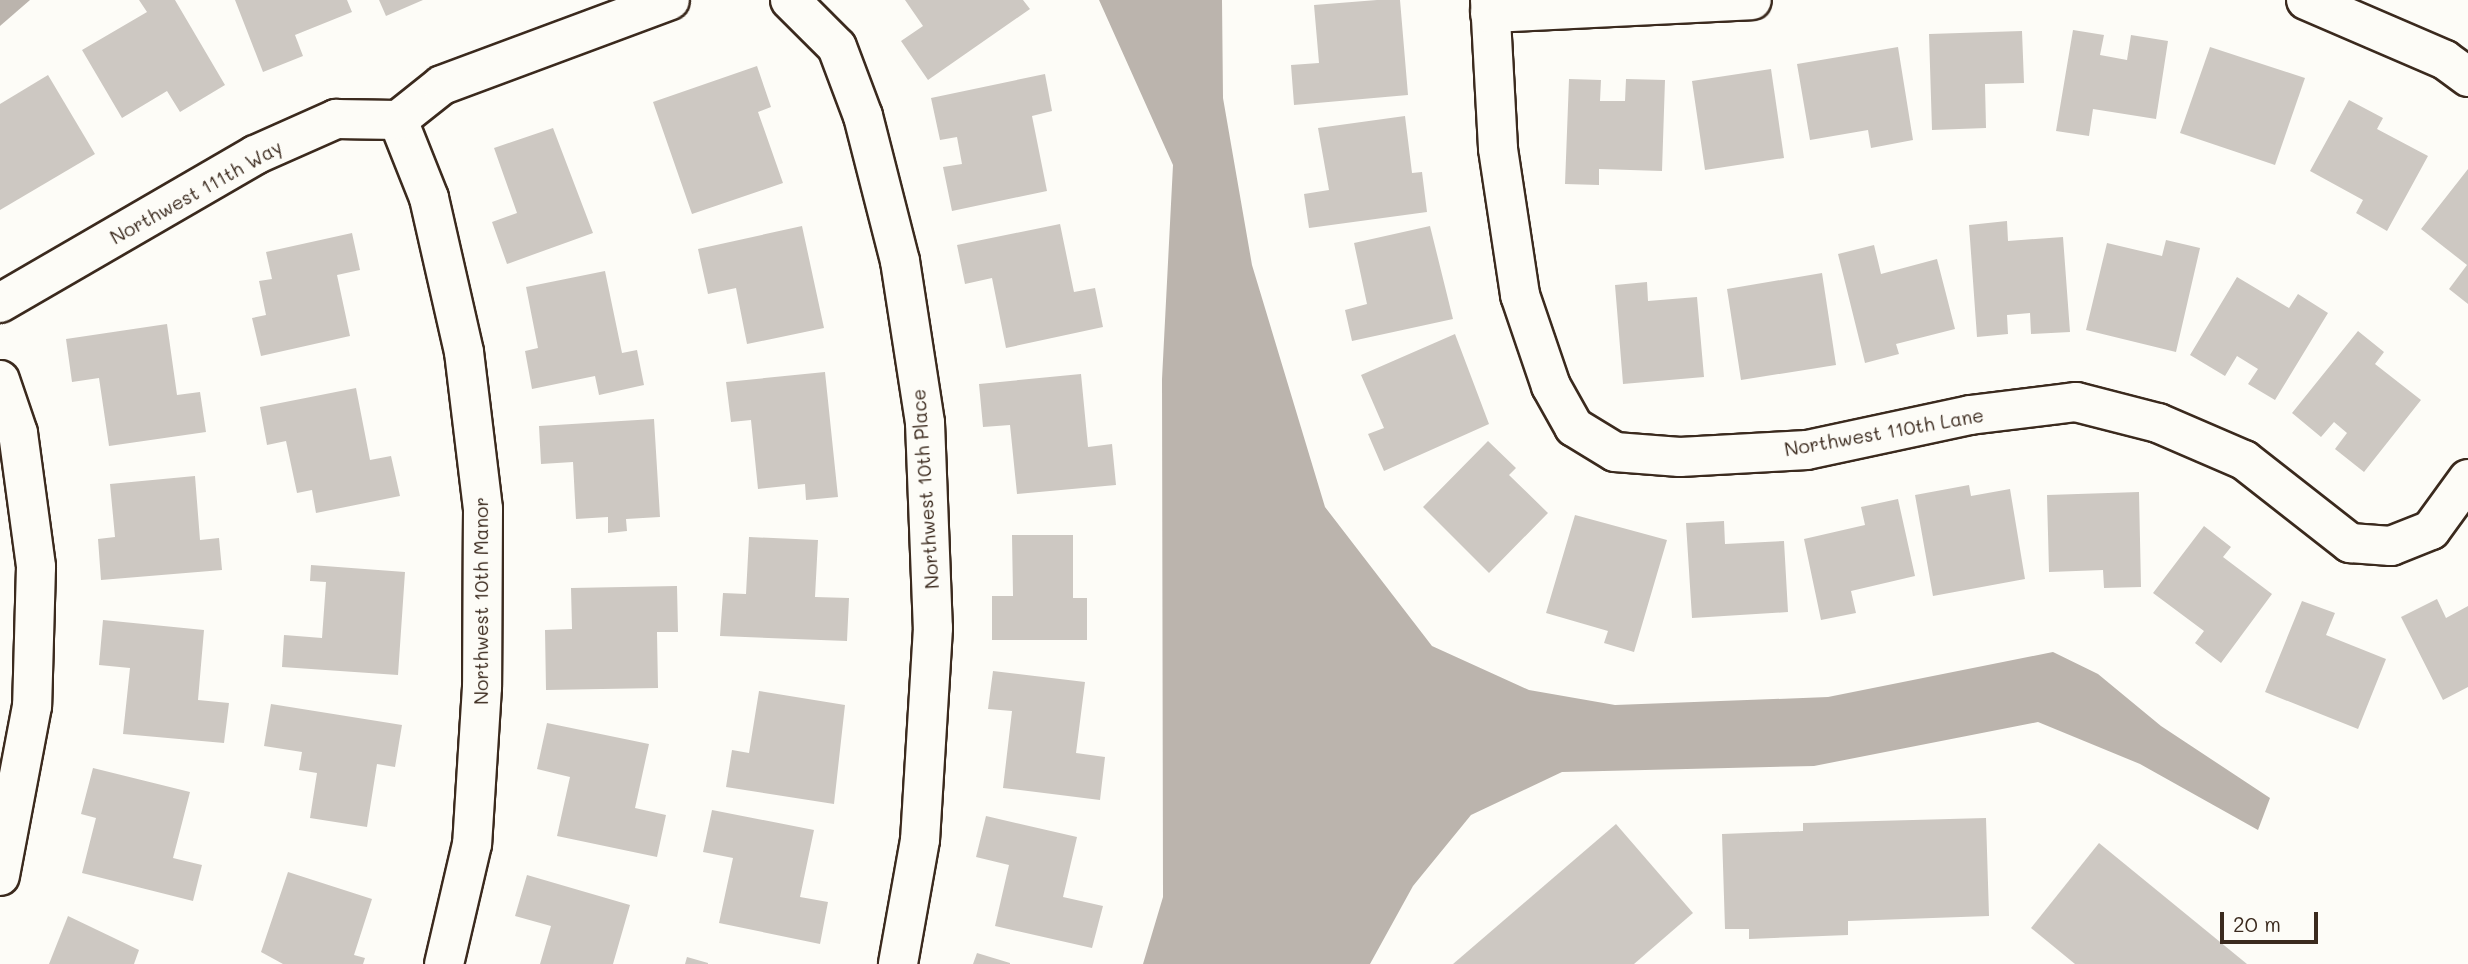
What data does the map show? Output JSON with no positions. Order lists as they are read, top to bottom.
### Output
{
  "streets": {
    "street": [
      "Northwest 111th Way",
      "Northwest 110th Lane",
      "Northwest 10th Place",
      "Northwest 10th Manor"
    ]
  },
  "crossings": [
    ["Northwest 111th Way", "Northwest 10th Manor"]
  ],
  "scale_bar": "20 m"
}
